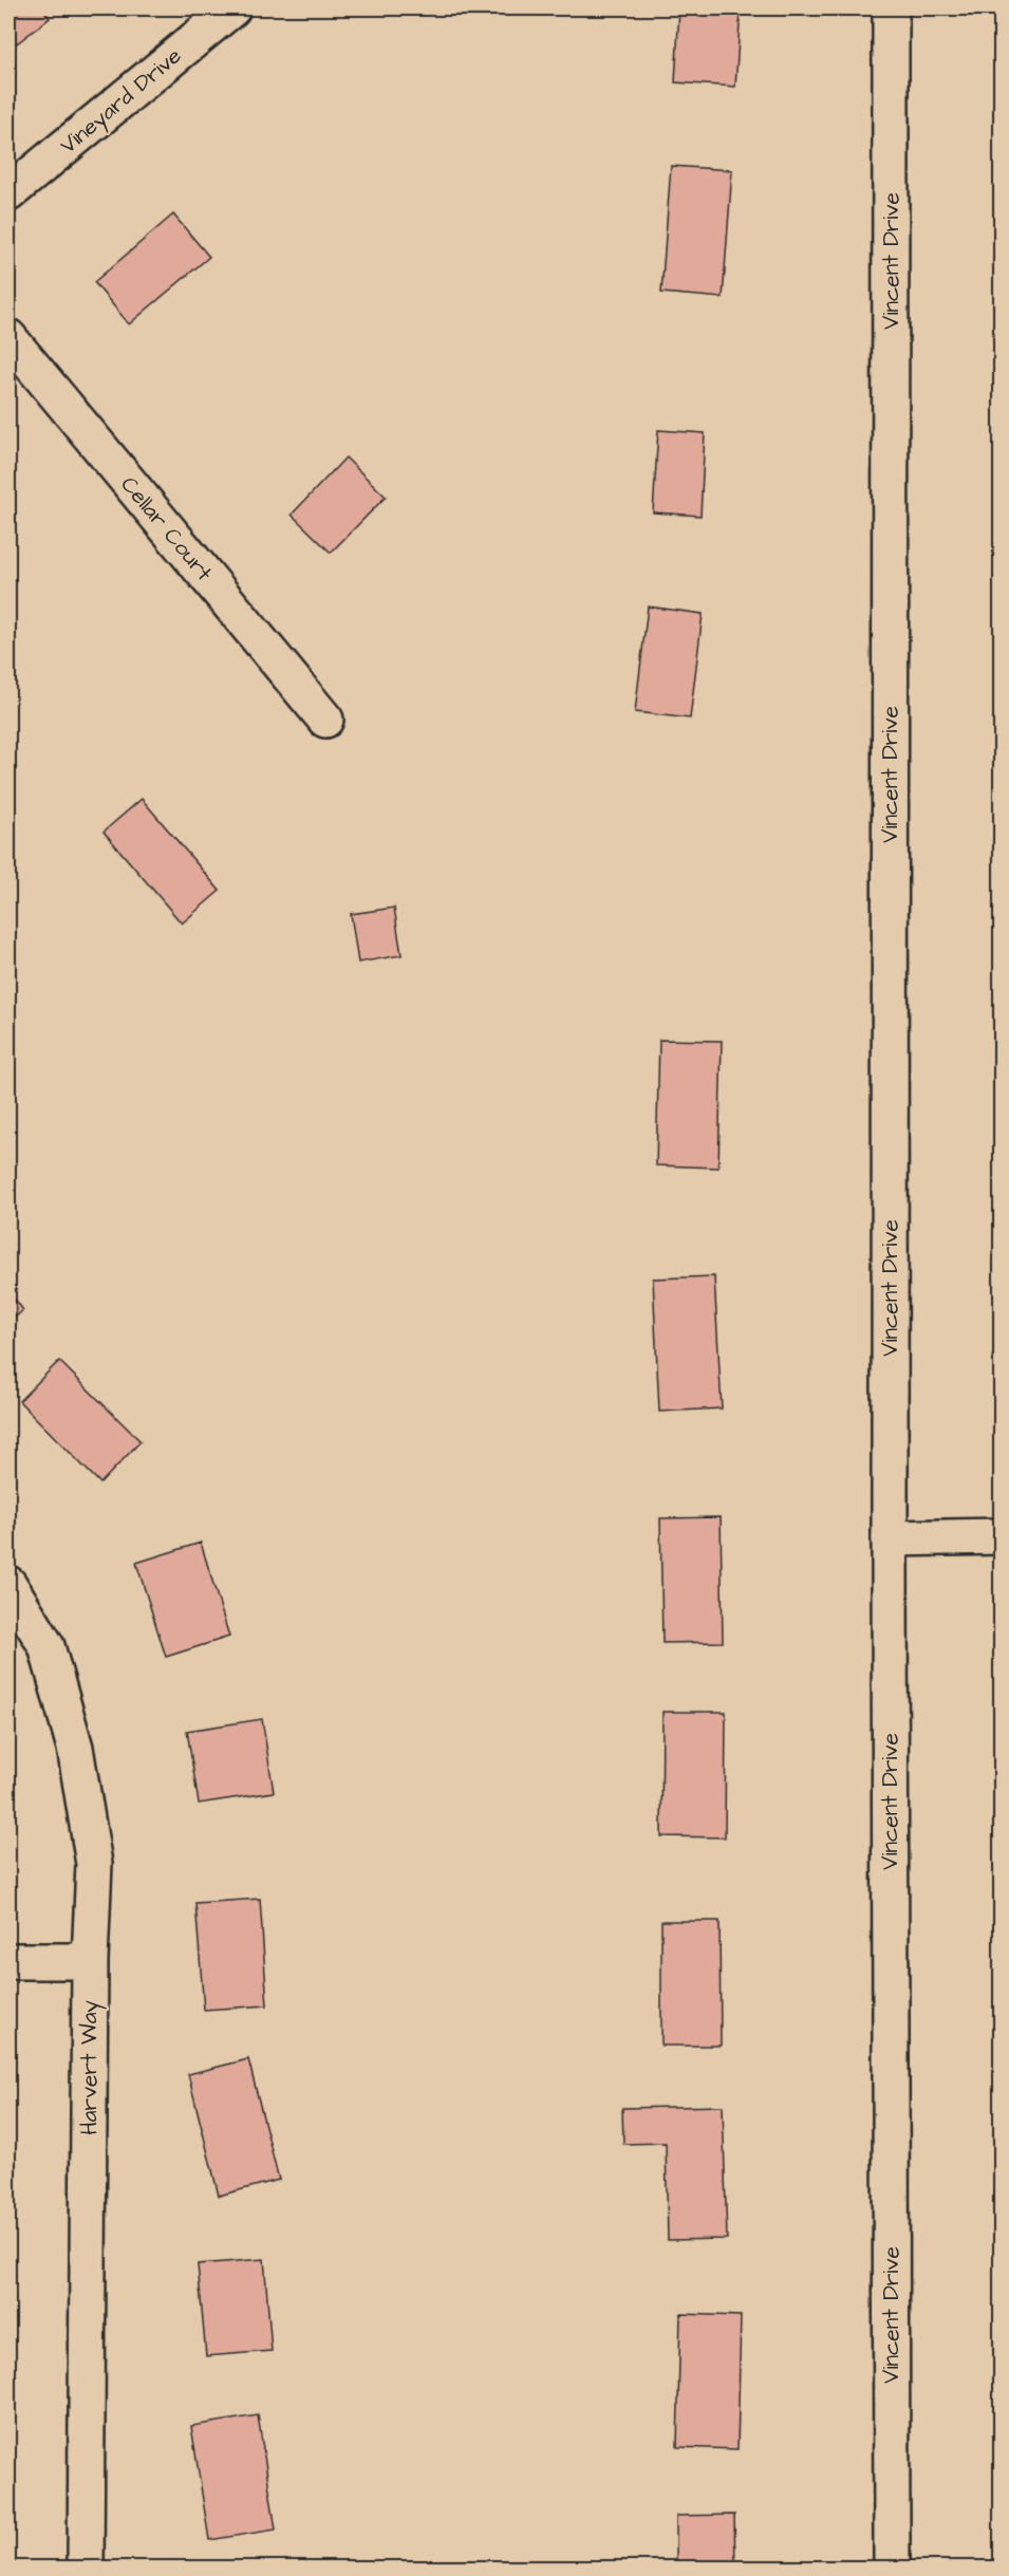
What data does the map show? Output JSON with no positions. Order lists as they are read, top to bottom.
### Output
{
  "streets": {
    "street": [
      "Vineyard Drive",
      "Vincent Drive",
      "Cellar Court",
      "Harvert Way"
    ]
  }
}
